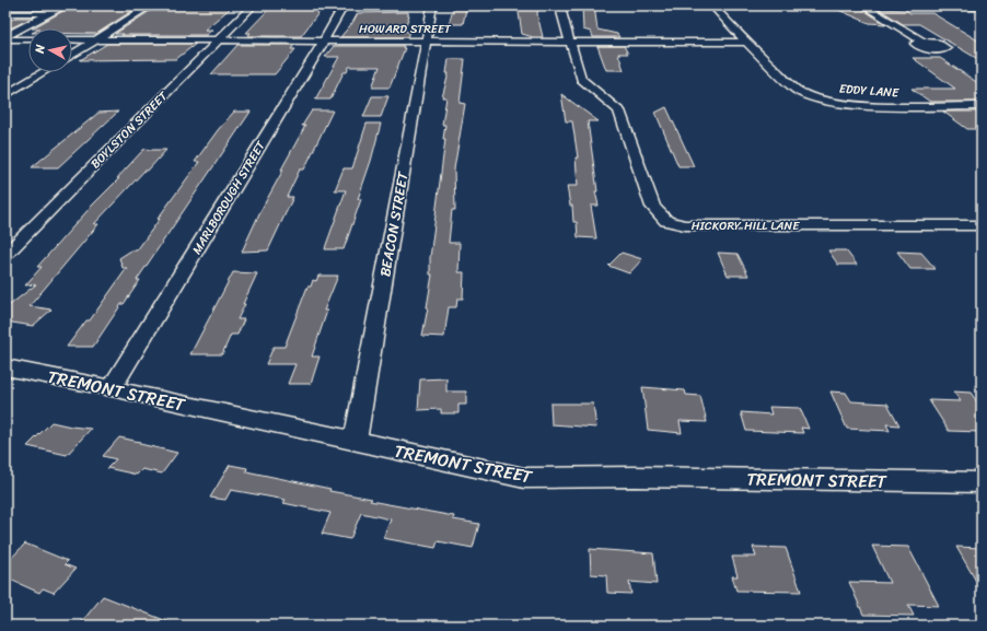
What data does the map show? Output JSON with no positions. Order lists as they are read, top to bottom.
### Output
{
  "streets": {
    "street": [
      "HOWARD STREET",
      "EDDY LANE",
      "BOYLSTON STREET",
      "MARLBOROUGH STREET",
      "BEACON STREET",
      "HICKORY HILL LANE",
      "TREMONT STREET"
    ]
  },
  "crossings": [
    ["HOWARD STREET", "EDDY LANE"],
    ["HOWARD STREET", "BOYLSTON STREET"],
    ["HOWARD STREET", "MARLBOROUGH STREET"],
    ["HOWARD STREET", "BEACON STREET"],
    ["HOWARD STREET", "HICKORY HILL LANE"],
    ["MARLBOROUGH STREET", "TREMONT STREET"],
    ["BEACON STREET", "TREMONT STREET"]
  ],
  "north": "left"
}
